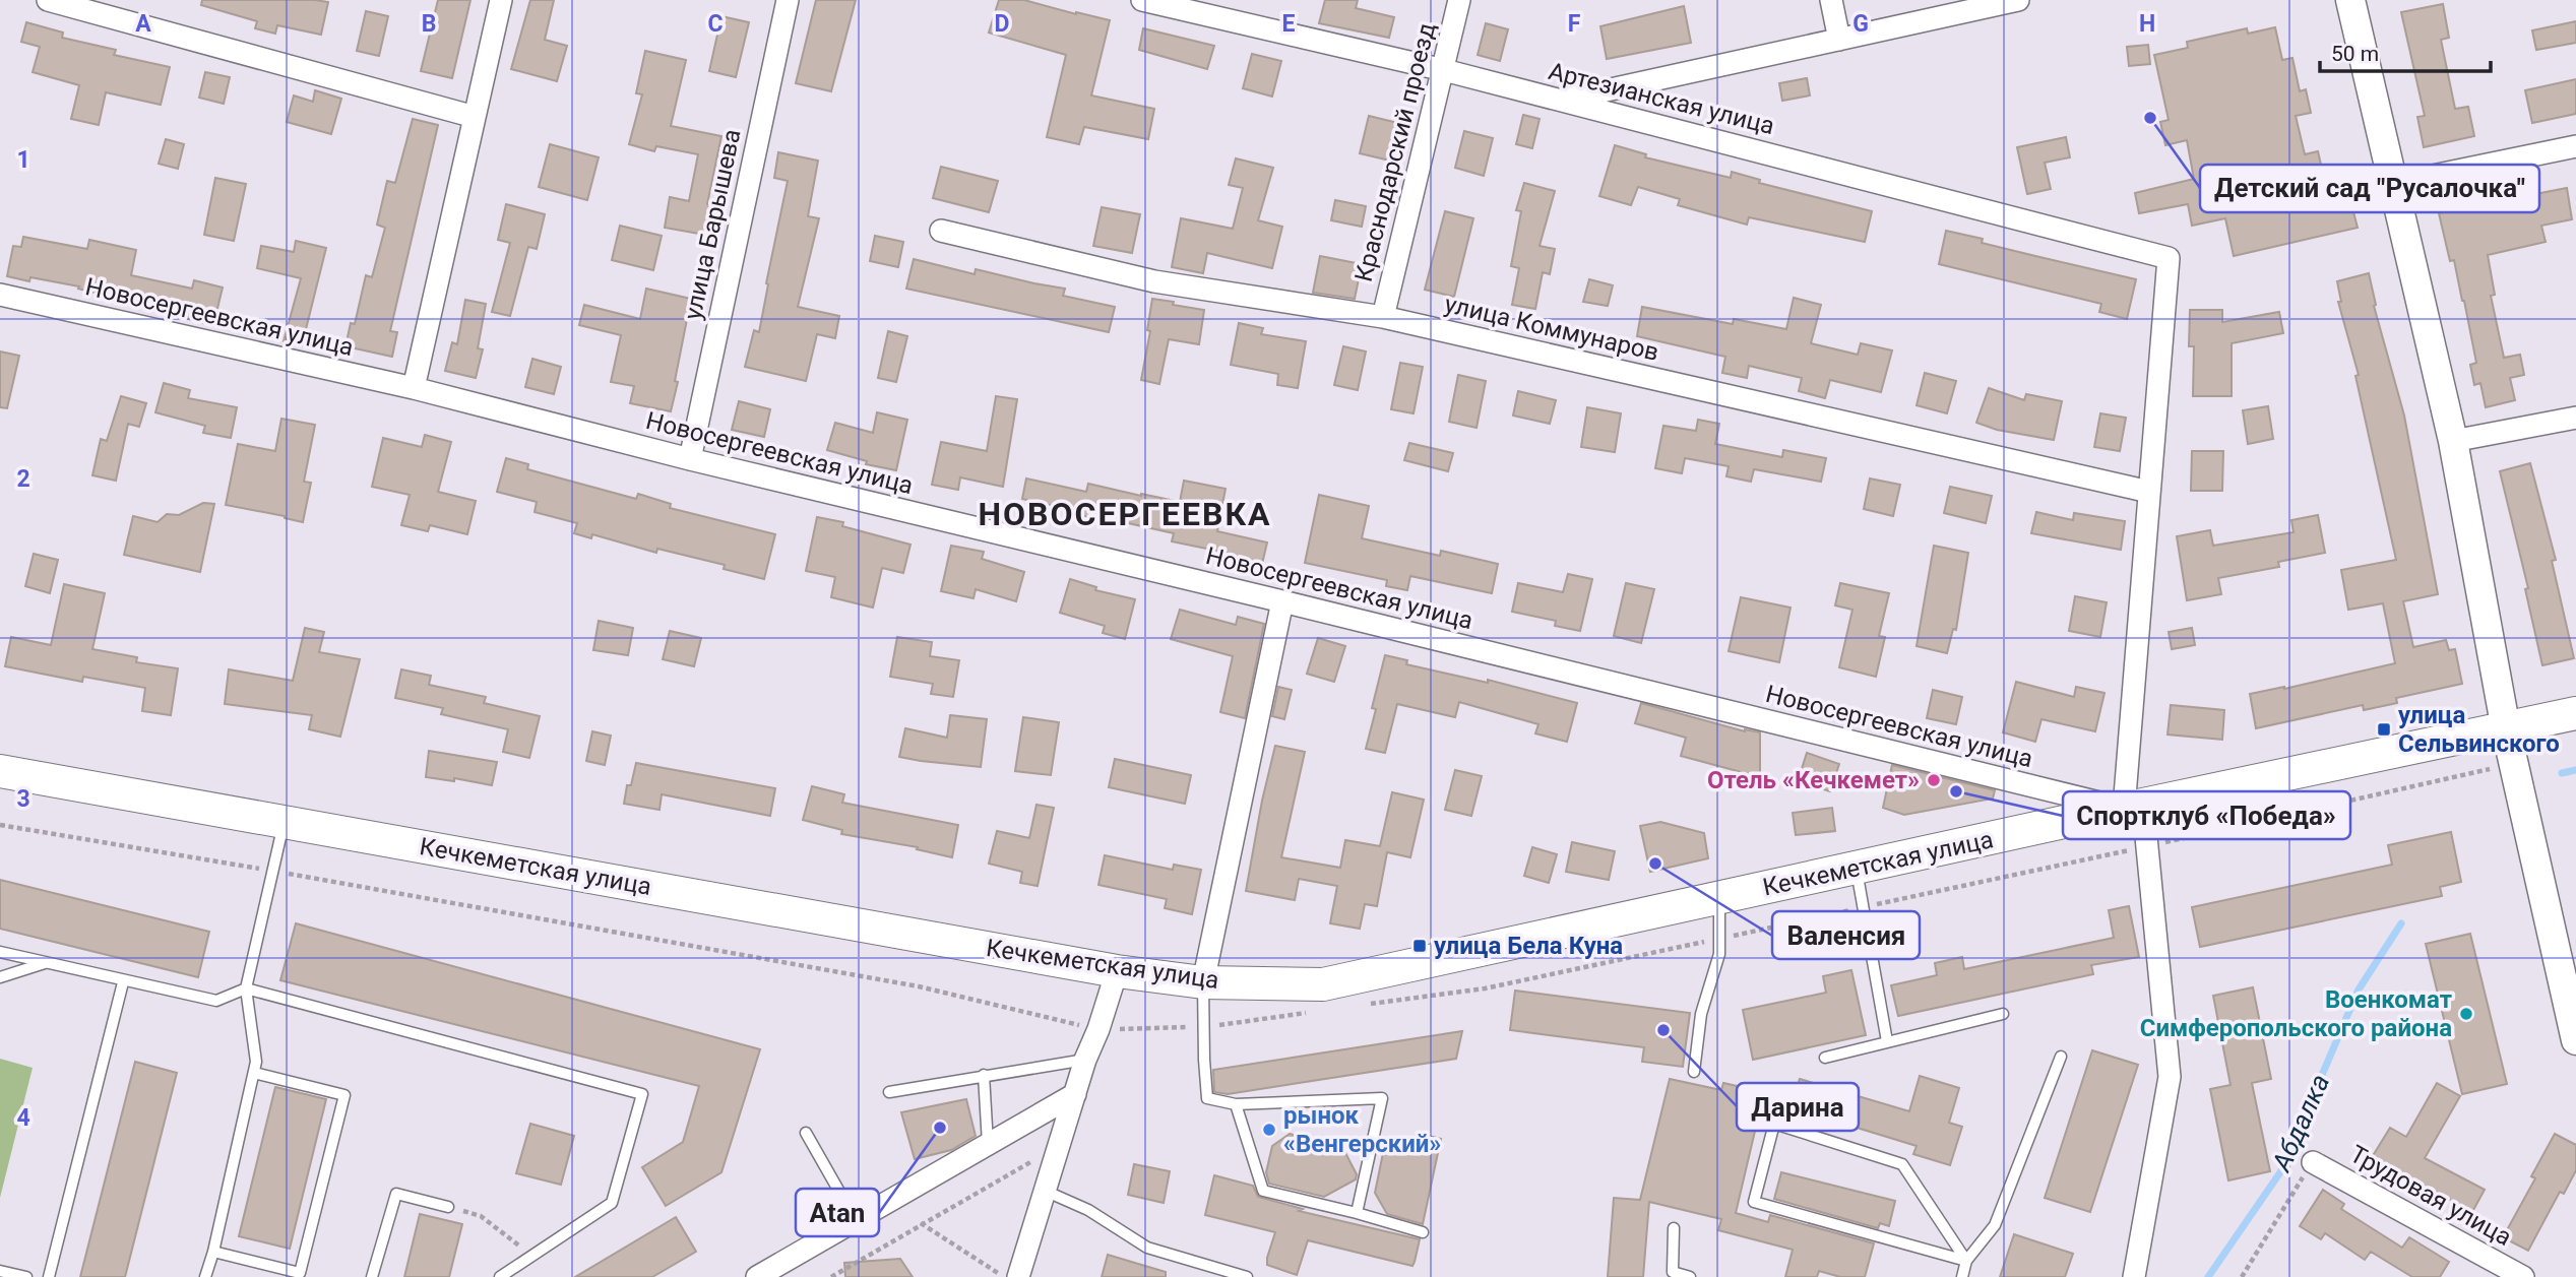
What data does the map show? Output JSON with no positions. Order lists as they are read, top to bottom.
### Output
{
  "streets": {
    "main road": ["Кечкеметская улица"],
    "street": [
      "Артезианская улица",
      "Краснодарский проезд",
      "улица Барышева",
      "Новосергеевская улица",
      "улица Коммунаров",
      "Трудовая улица"
    ]
  },
  "crossings": [
    ["Артезианская улица", "Краснодарский проезд"],
    ["Артезианская улица", "улица Коммунаров"],
    ["Краснодарский проезд", "улица Коммунаров"],
    ["улица Барышева", "Новосергеевская улица"],
    ["Новосергеевская улица", "Кечкеметская улица"]
  ],
  "districts": ["НОВОСЕРГЕЕВКА"],
  "water": ["Абдалка"],
  "places": {
    "other": [
      "Детский сад \"Русалочка\"",
      "Отель «Кечкемет»",
      "Спортклуб «Победа»",
      "Валенсия",
      "Военкомат Симферопольского района",
      "Дарина",
      "Аtan",
      "рынок «Венгерский»"
    ],
    "transit": ["улица Сельвинского", "улица Бела Куна"]
  },
  "scale_bar": "50 m",
  "grid": {
    "columns": [
      "A",
      "B",
      "C",
      "D",
      "E",
      "F",
      "G",
      "H"
    ],
    "rows": [
      "1",
      "2",
      "3",
      "4"
    ]
  }
}
